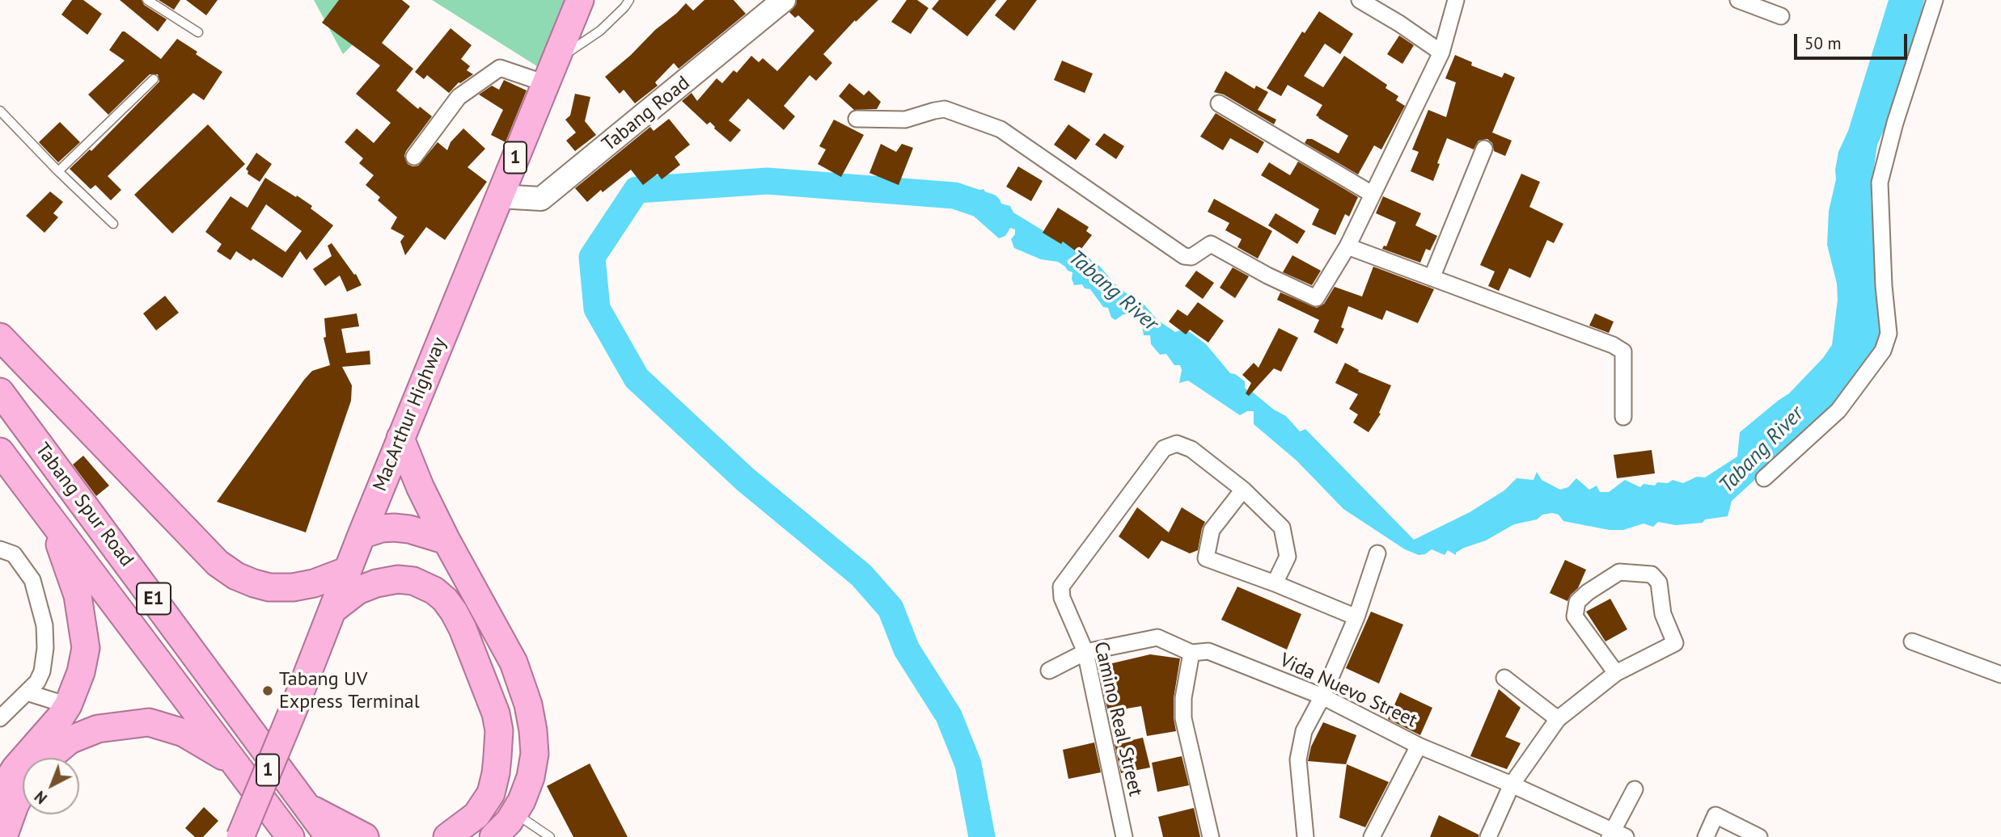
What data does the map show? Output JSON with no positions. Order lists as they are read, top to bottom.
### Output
{
  "streets": {
    "highway": [
      "1",
      "MacArthur Highway",
      "Tabang Spur Road",
      "E1"
    ],
    "main road": ["Tabang Road"],
    "street": ["Vida Nuevo Street", "Camino Real Street"]
  },
  "crossings": [
    ["Tabang Road", "MacArthur Highway"],
    ["Vida Nuevo Street", "Camino Real Street"]
  ],
  "water": ["Tabang River"],
  "places": ["Tabang UV Express Terminal"],
  "scale_bar": "50 m",
  "north": "bottom left"
}
